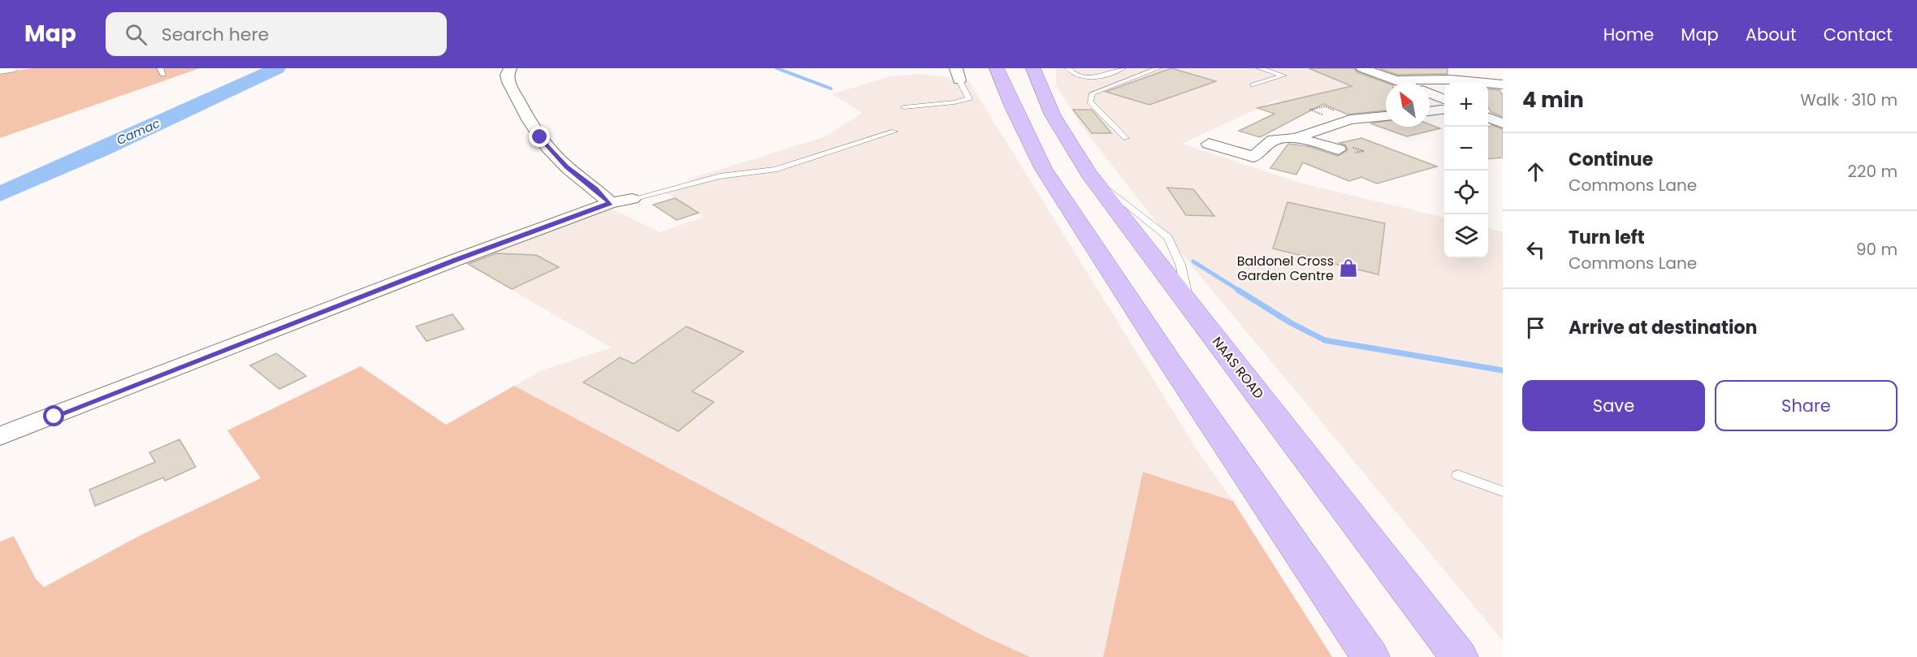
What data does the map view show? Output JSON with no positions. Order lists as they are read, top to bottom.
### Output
{
  "streets": {
    "highway": ["NAAS ROAD"]
  },
  "water": ["Camac"],
  "places": {
    "shop": ["Baldonel Cross Garden Centre"]
  },
  "north": "top left",
  "page": {
    "header": "Map",
    "search": "Search here",
    "nav": [
      "Home",
      "Map",
      "About",
      "Contact"
    ],
    "heading": ["4 min", "Walk · 310 m"],
    "map_buttons": ["+", "−"],
    "list": [
      ["Continue", "Commons Lane", "220 m"],
      ["Turn left", "Commons Lane", "90 m"],
      "Arrive at destination"
    ],
    "buttons": ["Save", "Share"]
  }
}
